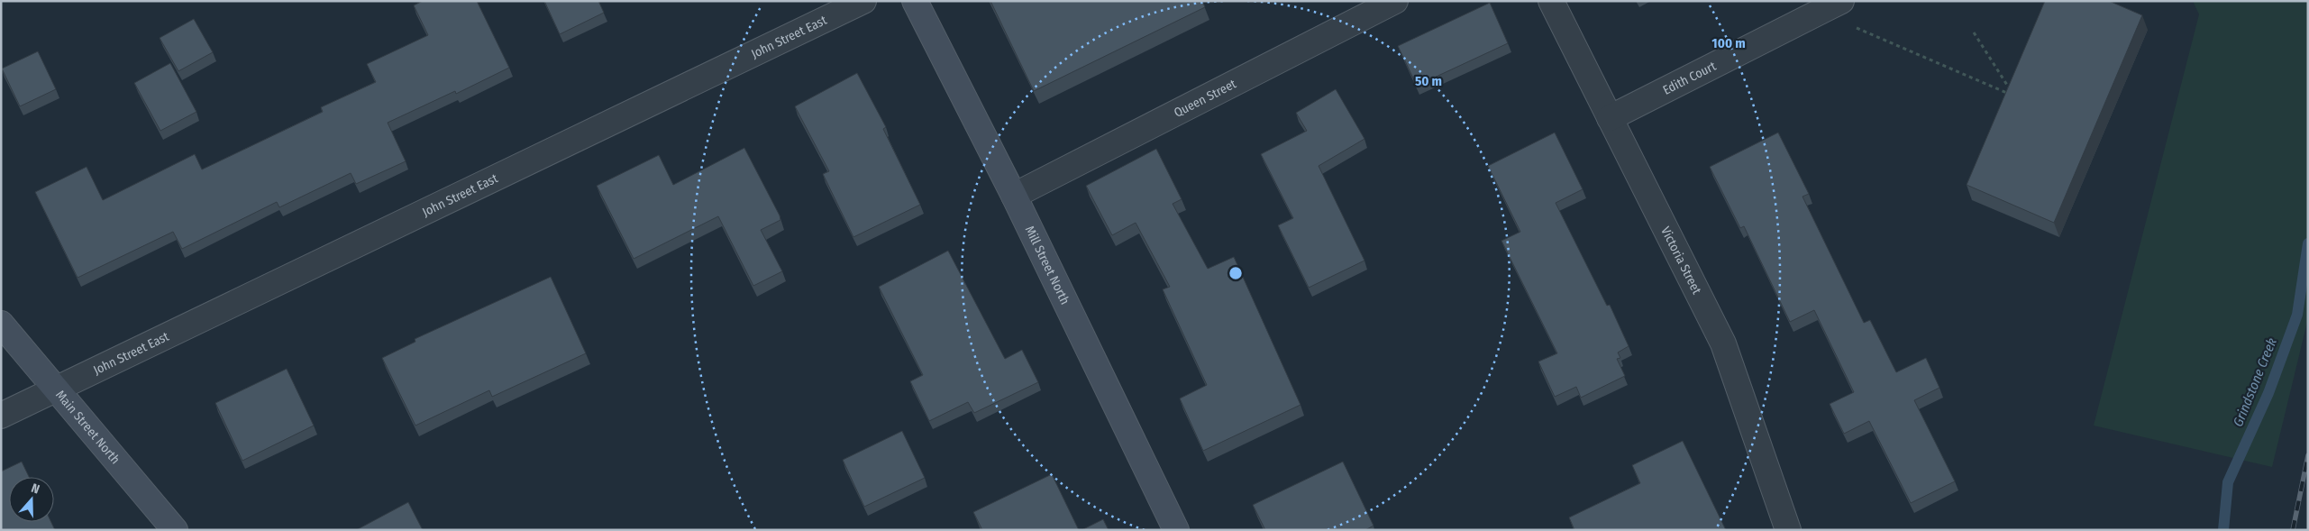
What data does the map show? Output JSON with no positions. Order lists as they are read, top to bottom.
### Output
{
  "streets": {
    "main road": ["Mill Street North", "Main Street North"],
    "street": [
      "John Street East",
      "Edith Court",
      "Queen Street",
      "Victoria Street"
    ]
  },
  "crossings": [
    ["John Street East", "Main Street North"],
    ["Edith Court", "Victoria Street"],
    ["Queen Street", "Mill Street North"]
  ],
  "water": ["Grindstone Creek"],
  "north": "top",
  "rings": ["100 m", "50 m"]
}
